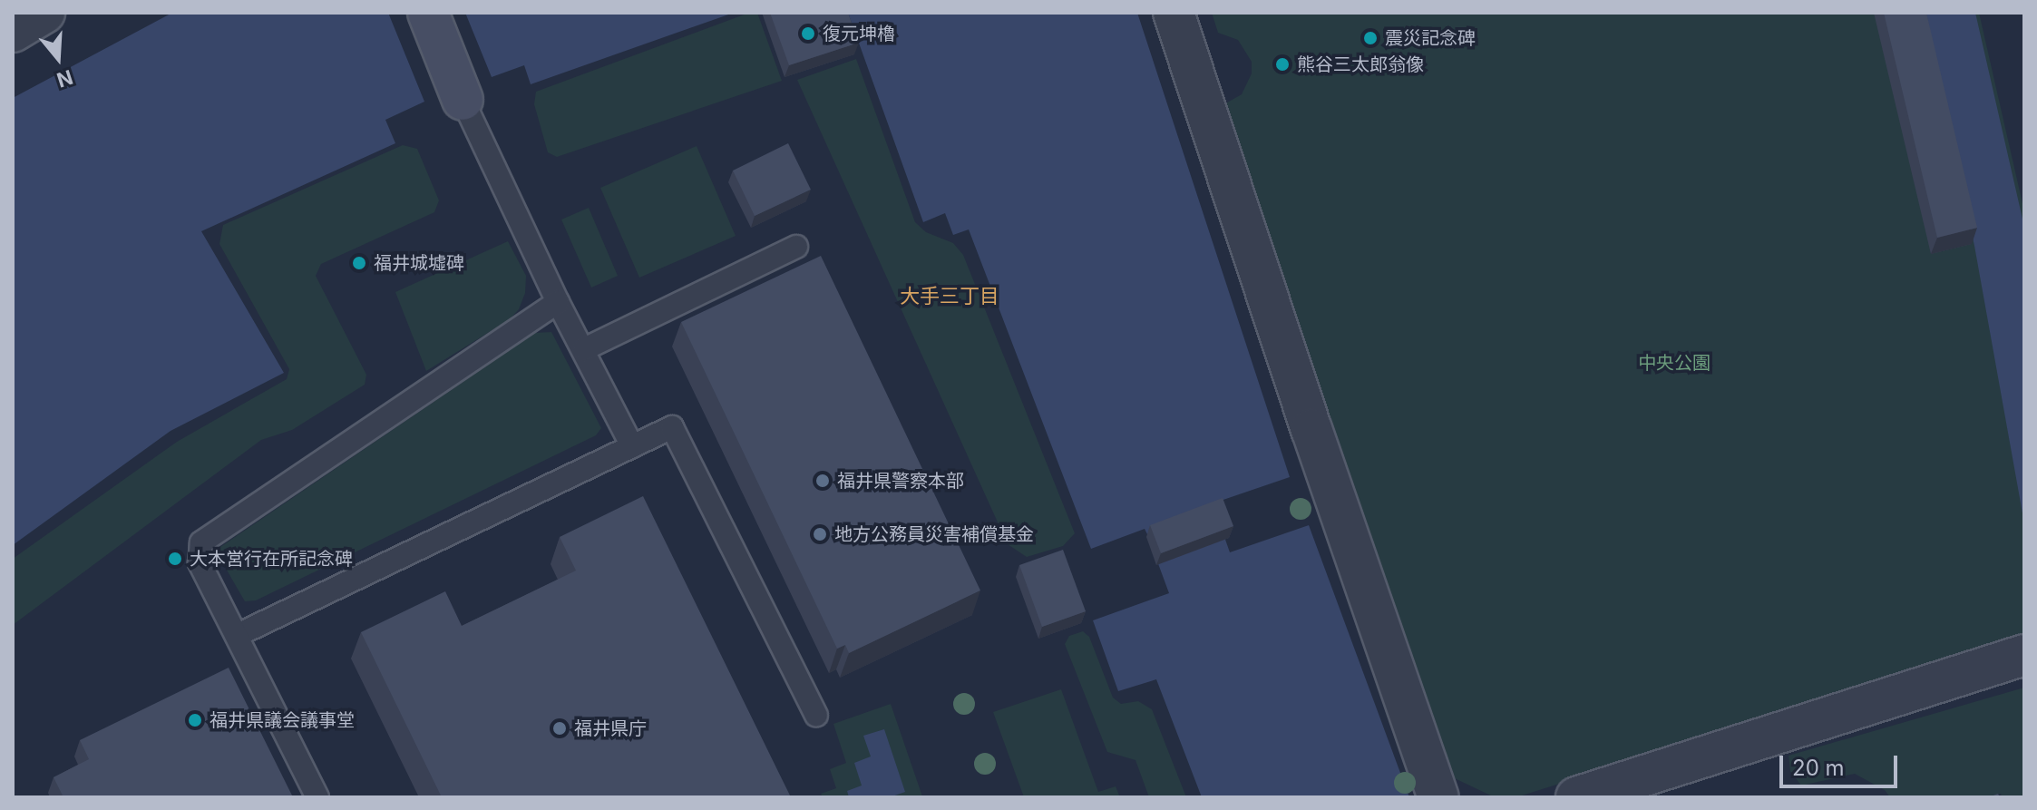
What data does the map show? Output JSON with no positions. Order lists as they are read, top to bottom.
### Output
{
  "districts": ["大手三丁目"],
  "parks": ["中央公園"],
  "places": [
    "復元坤櫓",
    "震災記念碑",
    "熊谷三太郎翁像",
    "福井城墟碑",
    "福井県警察本部",
    "地方公務員災害補償基金",
    "大本営行在所記念碑",
    "福井県議会議事堂",
    "福井県庁"
  ],
  "scale_bar": "20 m",
  "north": "bottom"
}
